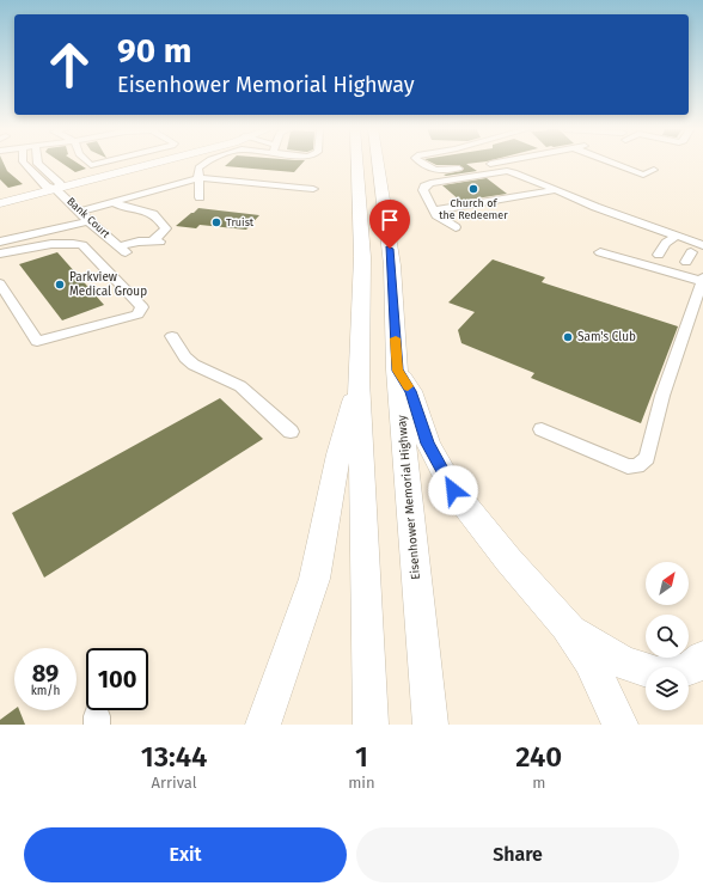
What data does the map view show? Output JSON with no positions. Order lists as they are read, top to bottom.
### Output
{
  "streets": {
    "highway": ["Eisenhower Memorial Highway"],
    "street": ["Bank Court"]
  },
  "places": [
    "Church of the Redeemer",
    "Truist",
    "Parkview Medical Group",
    "Sam's Club"
  ],
  "north": "top right",
  "page": {
    "turn": ["90 m", "Eisenhower Memorial Highway"],
    "speed": "89 km/h",
    "limit": "100",
    "eta": [
      "13:44",
      "Arrival",
      "1",
      "min",
      "240",
      "m"
    ],
    "buttons": ["Exit", "Share"]
  }
}
